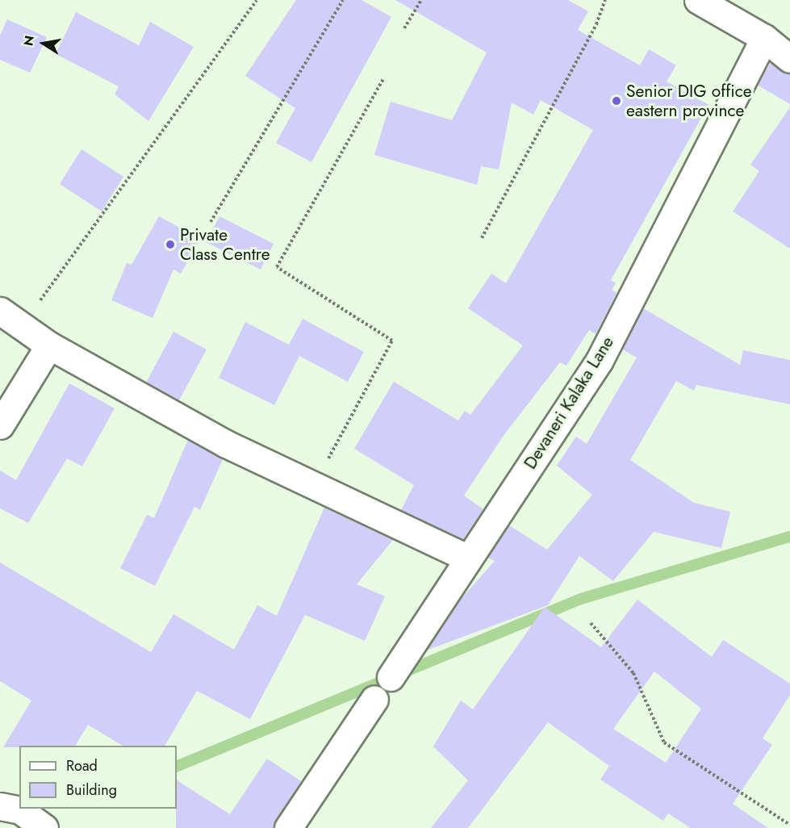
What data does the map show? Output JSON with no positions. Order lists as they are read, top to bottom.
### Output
{
  "streets": {
    "street": ["Devaneri Kalaka Lane"]
  },
  "places": ["Senior DIG office eastern province", "Private Class Centre"],
  "legend": ["Road", "Building"],
  "north": "left"
}
